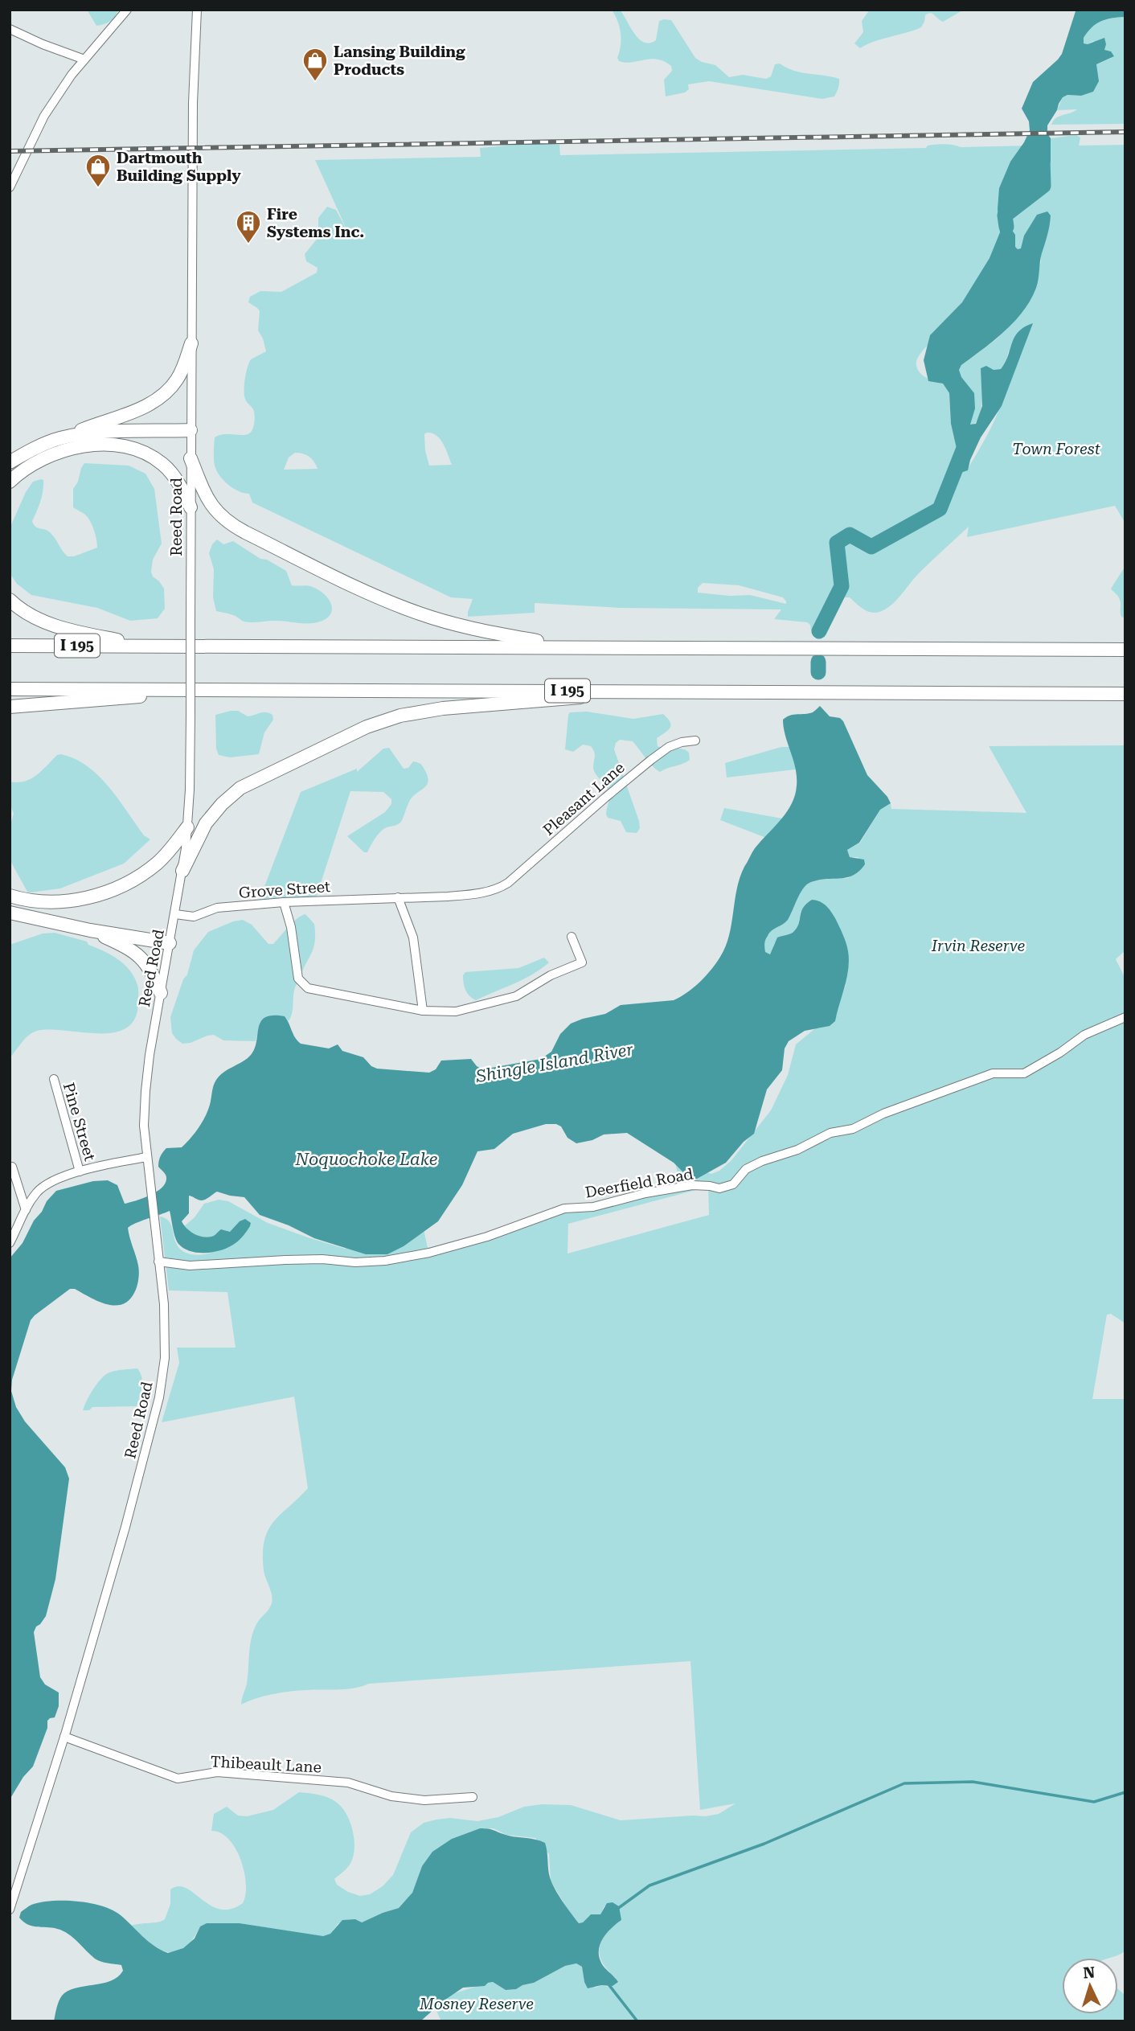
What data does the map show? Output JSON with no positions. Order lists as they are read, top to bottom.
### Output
{
  "streets": {
    "highway": ["I 195"],
    "street": [
      "Reed Road",
      "Pleasant Lane",
      "Grove Street",
      "Pine Street",
      "Deerfield Road",
      "Thibeault Lane"
    ]
  },
  "crossings": [
    ["Reed Road", "Grove Street"],
    ["Reed Road", "Deerfield Road"],
    ["Reed Road", "Thibeault Lane"],
    ["Pleasant Lane", "Grove Street"]
  ],
  "water": ["Shingle Island River", "Noquochoke Lake"],
  "parks": ["Town Forest", "Irvin Reserve", "Mosney Reserve"],
  "places": {
    "shop": ["Lansing Building Products", "Dartmouth Building Supply"],
    "building": ["Fire Systems Inc."]
  },
  "north": "top"
}
